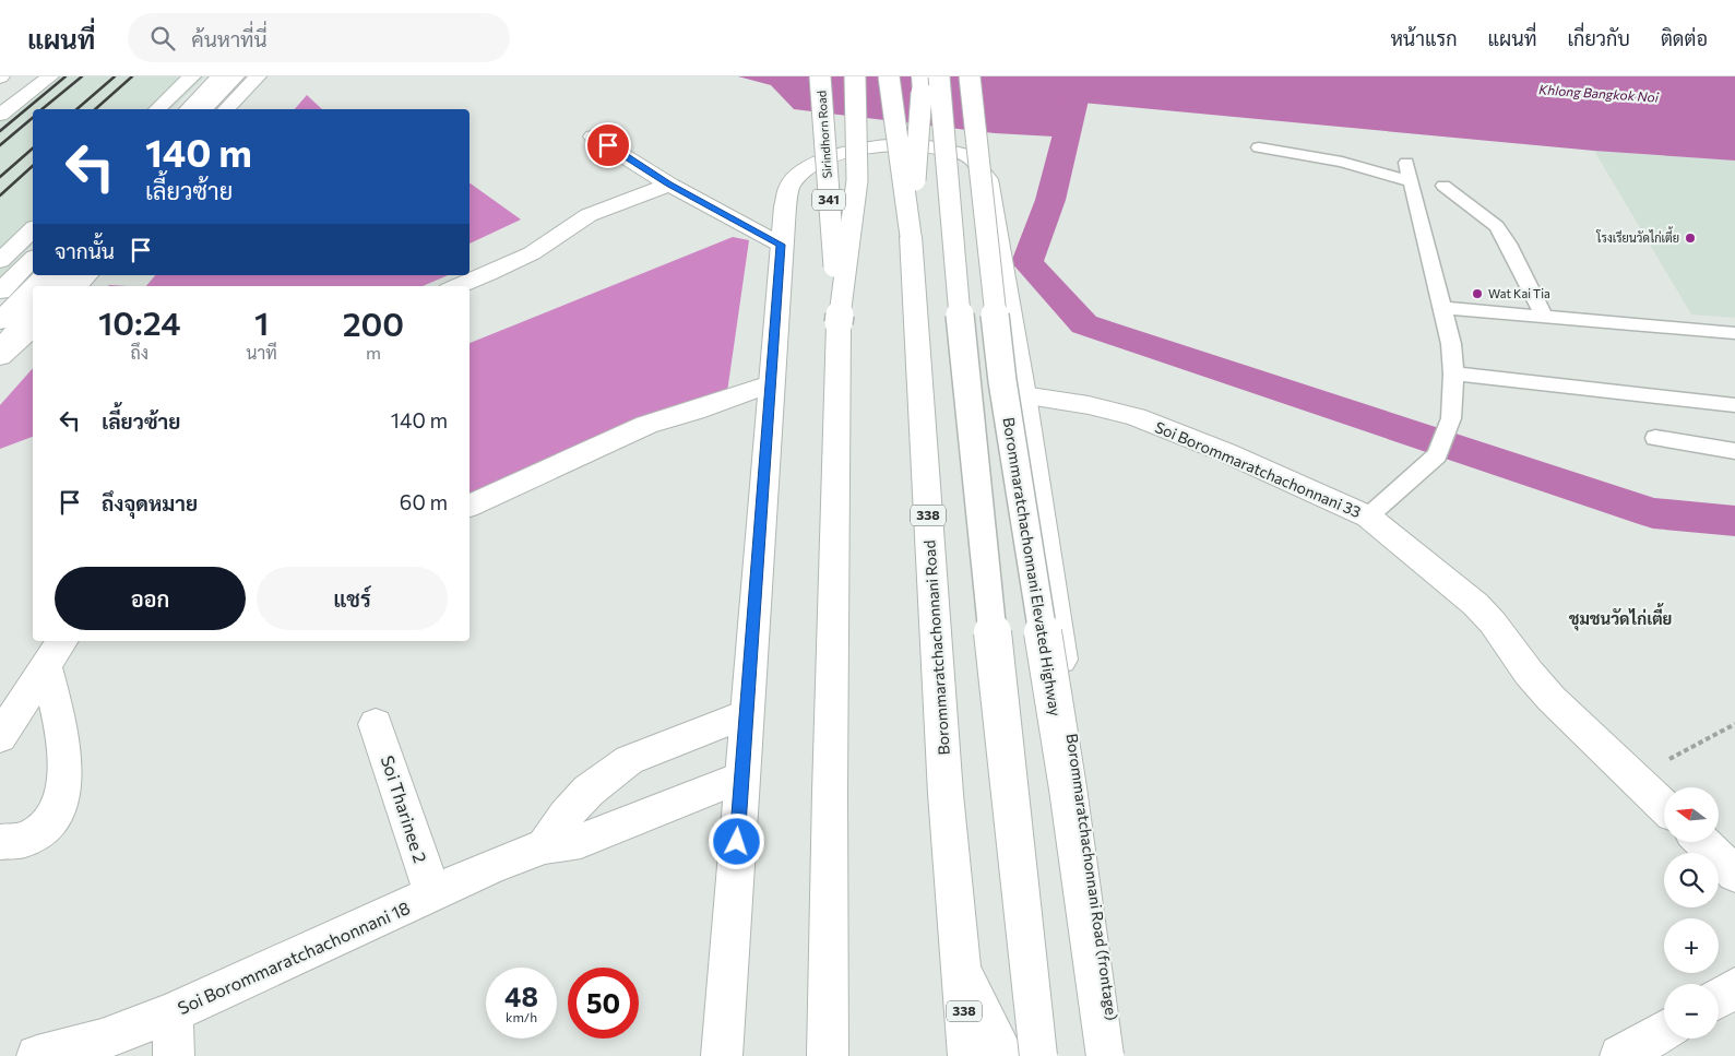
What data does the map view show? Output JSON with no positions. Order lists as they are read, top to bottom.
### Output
{
  "streets": {
    "main road": [
      "Sirindhorn Road",
      "341",
      "Soi Borommaratchachonnani 33",
      "338",
      "Borommaratchachonnani Elevated Highway",
      "Borommaratchachonnani Road",
      "Soi Tharinee 2",
      "Borommaratchachonnani Road (frontage)",
      "Soi Borommaratchachonnani 18"
    ]
  },
  "crossings": [
    ["Soi Borommaratchachonnani 33", "Borommaratchachonnani Road (frontage)"],
    ["Soi Tharinee 2", "Soi Borommaratchachonnani 18"]
  ],
  "districts": ["ชุมชนวัดไก่เตี้ย"],
  "water": ["Khlong Bangkok Noi"],
  "places": ["โรงเรียนวัดไก่เตี้ย", "Wat Kai Tia"],
  "north": "left",
  "page": {
    "header": "แผนที่",
    "search": "ค้นหาที่นี่",
    "nav": [
      "หน้าแรก",
      "แผนที่",
      "เกี่ยวกับ",
      "ติดต่อ"
    ],
    "turn": ["140 m", "เลี้ยวซ้าย"],
    "then": "จากนั้น",
    "eta": [
      "10:24",
      "ถึง",
      "1",
      "นาที",
      "200",
      "m"
    ],
    "list": [
      {
        "name": "เลี้ยวซ้าย",
        "value": "140 m"
      },
      {
        "name": "ถึงจุดหมาย",
        "value": "60 m"
      }
    ],
    "buttons": ["ออก", "แชร์"],
    "map_buttons": ["+", "−"],
    "speed": "48 km/h",
    "limit": "50"
  }
}
